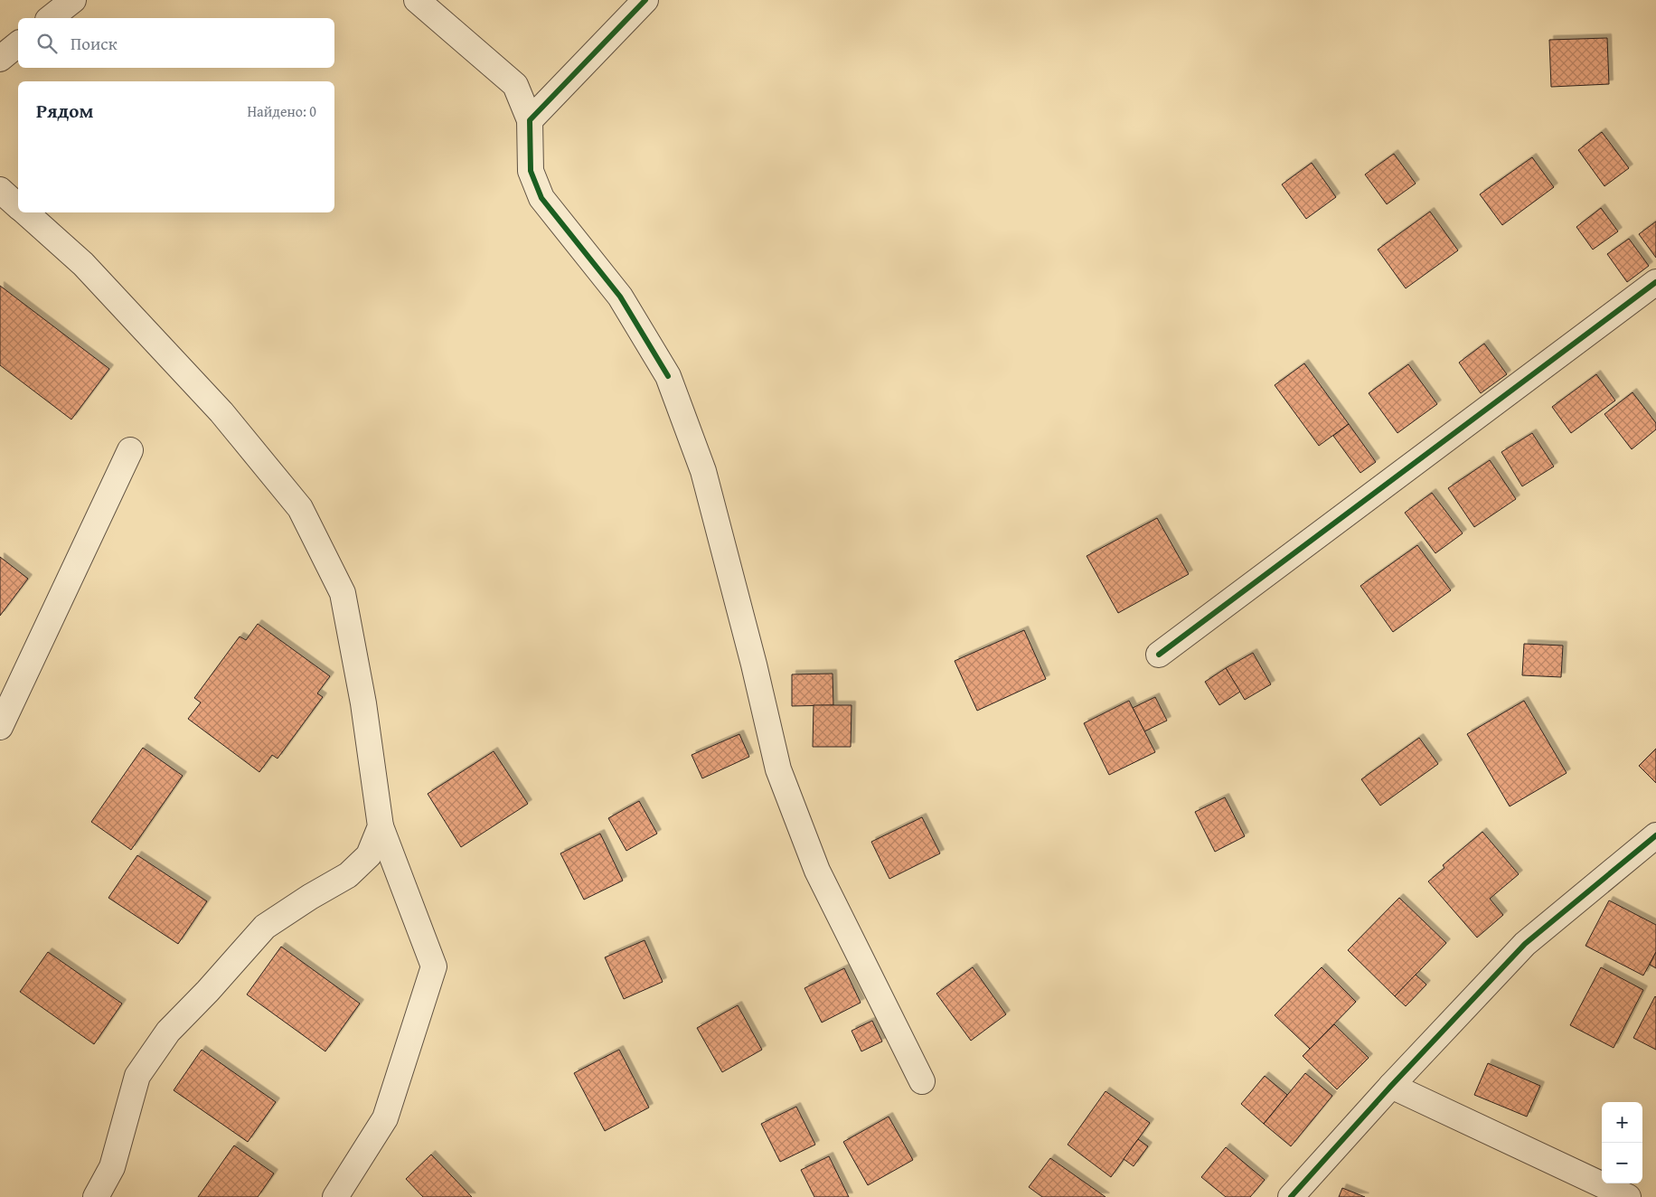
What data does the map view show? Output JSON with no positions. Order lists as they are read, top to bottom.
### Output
{
  "page": {
    "search": "Поиск",
    "heading": ["Рядом", "Найдено: 0"],
    "map_buttons": ["+", "−"]
  }
}
